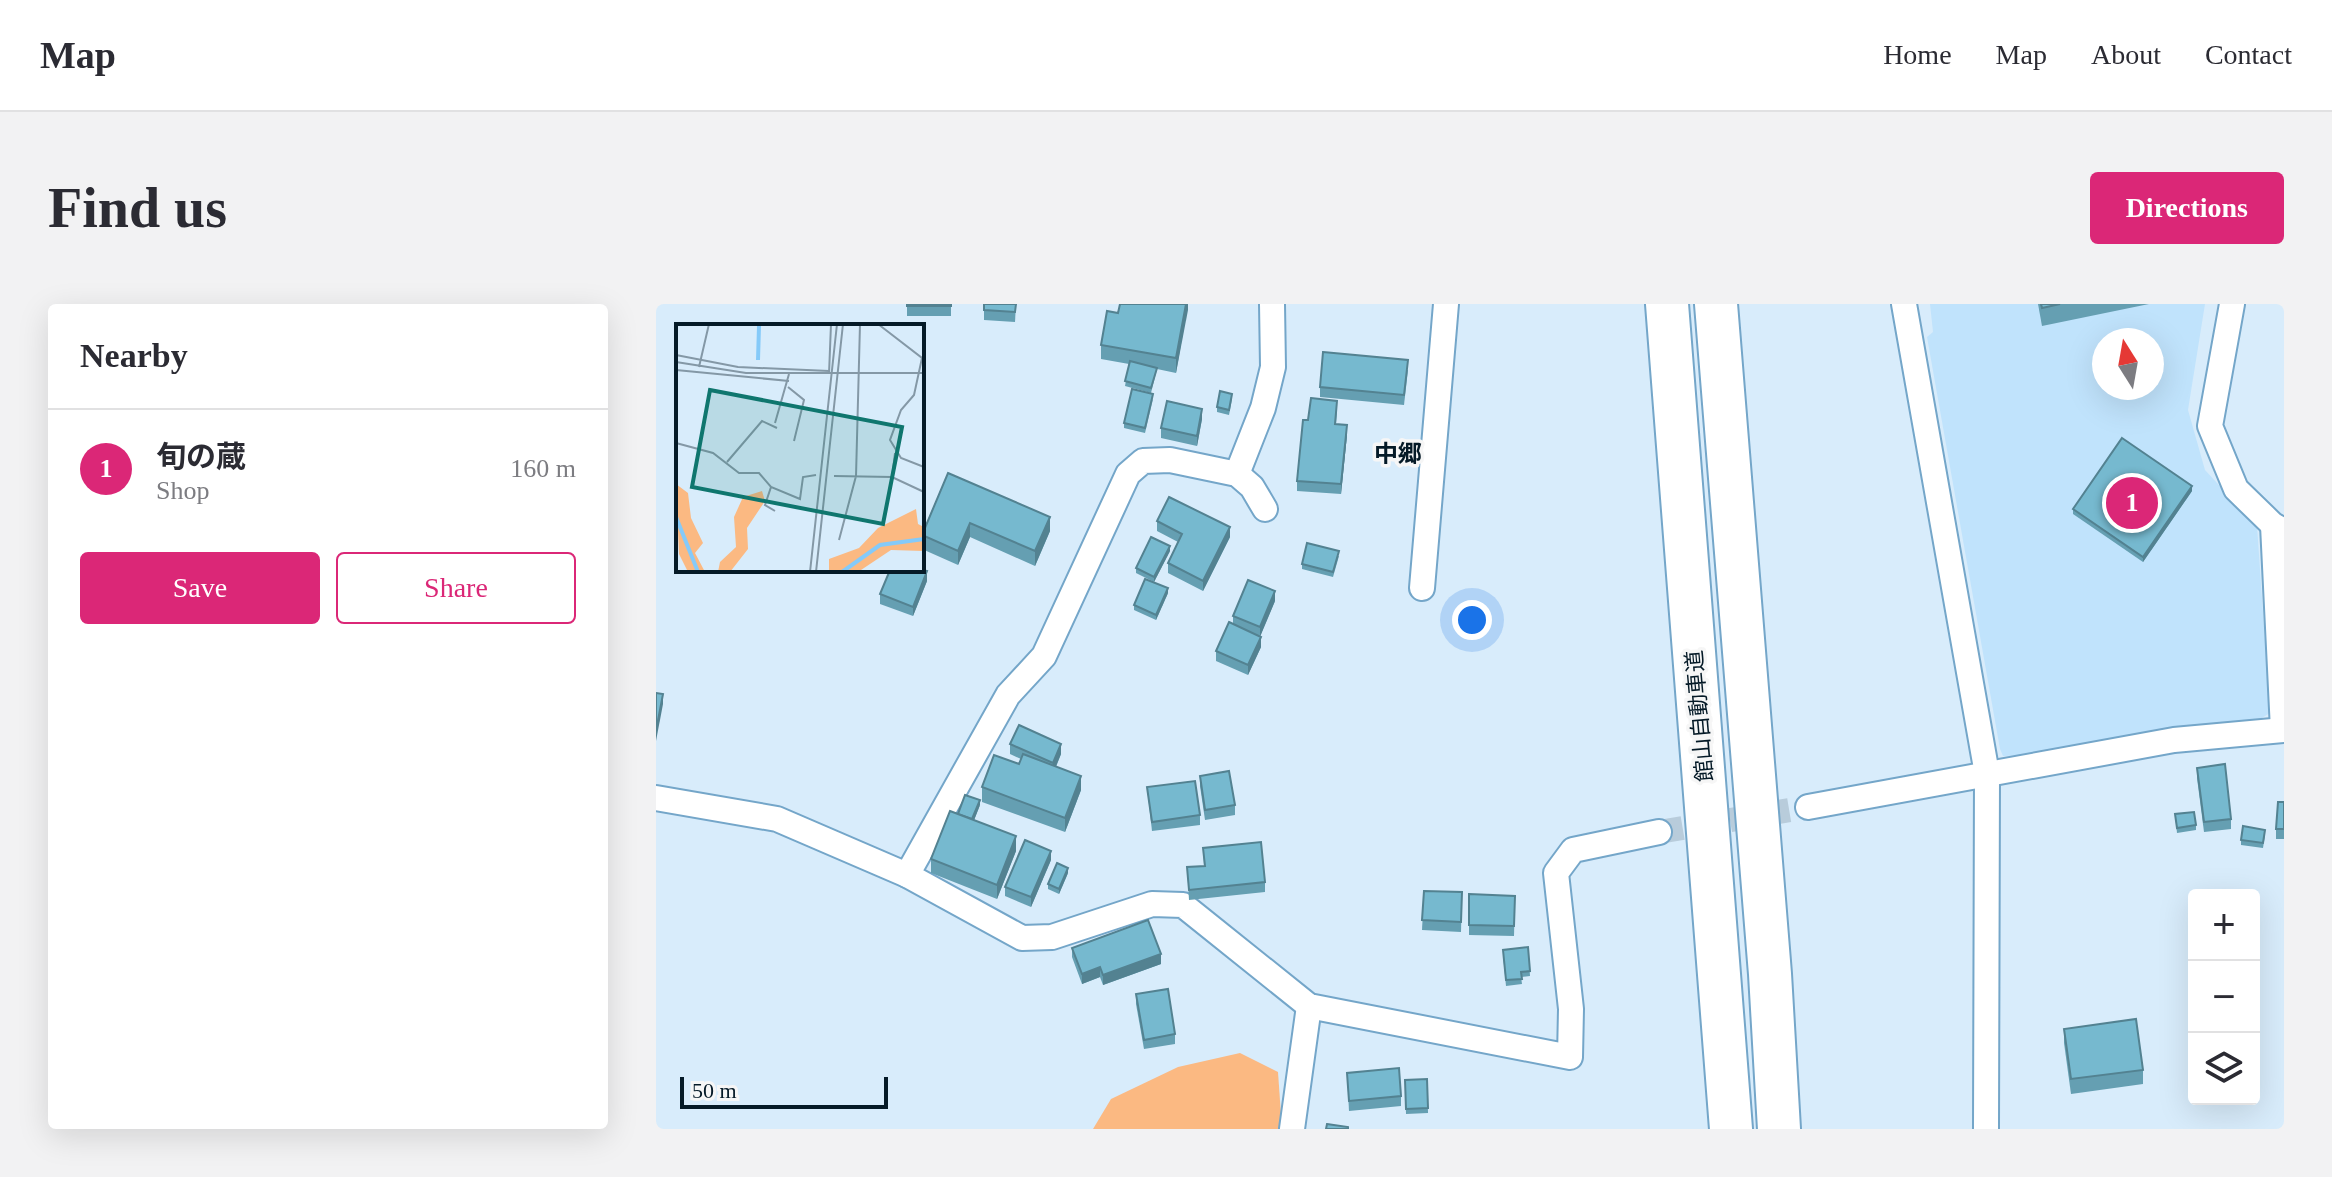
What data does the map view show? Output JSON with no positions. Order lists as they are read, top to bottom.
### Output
{
  "streets": {
    "highway": ["館山自動車道"]
  },
  "districts": ["中郷"],
  "scale_bar": "50 m",
  "north": "top",
  "page": {
    "header": "Map",
    "nav": [
      "Home",
      "Map",
      "About",
      "Contact"
    ],
    "buttons": [
      "Directions",
      ["Save", "Share"]
    ],
    "title": "Find us",
    "heading": "Nearby",
    "list": [
      {
        "mark": "1",
        "name": "旬の蔵",
        "note": "Shop",
        "value": "160 m"
      }
    ],
    "pins": "1",
    "map_buttons": ["+", "−"],
    "scale": "50 m"
  }
}
